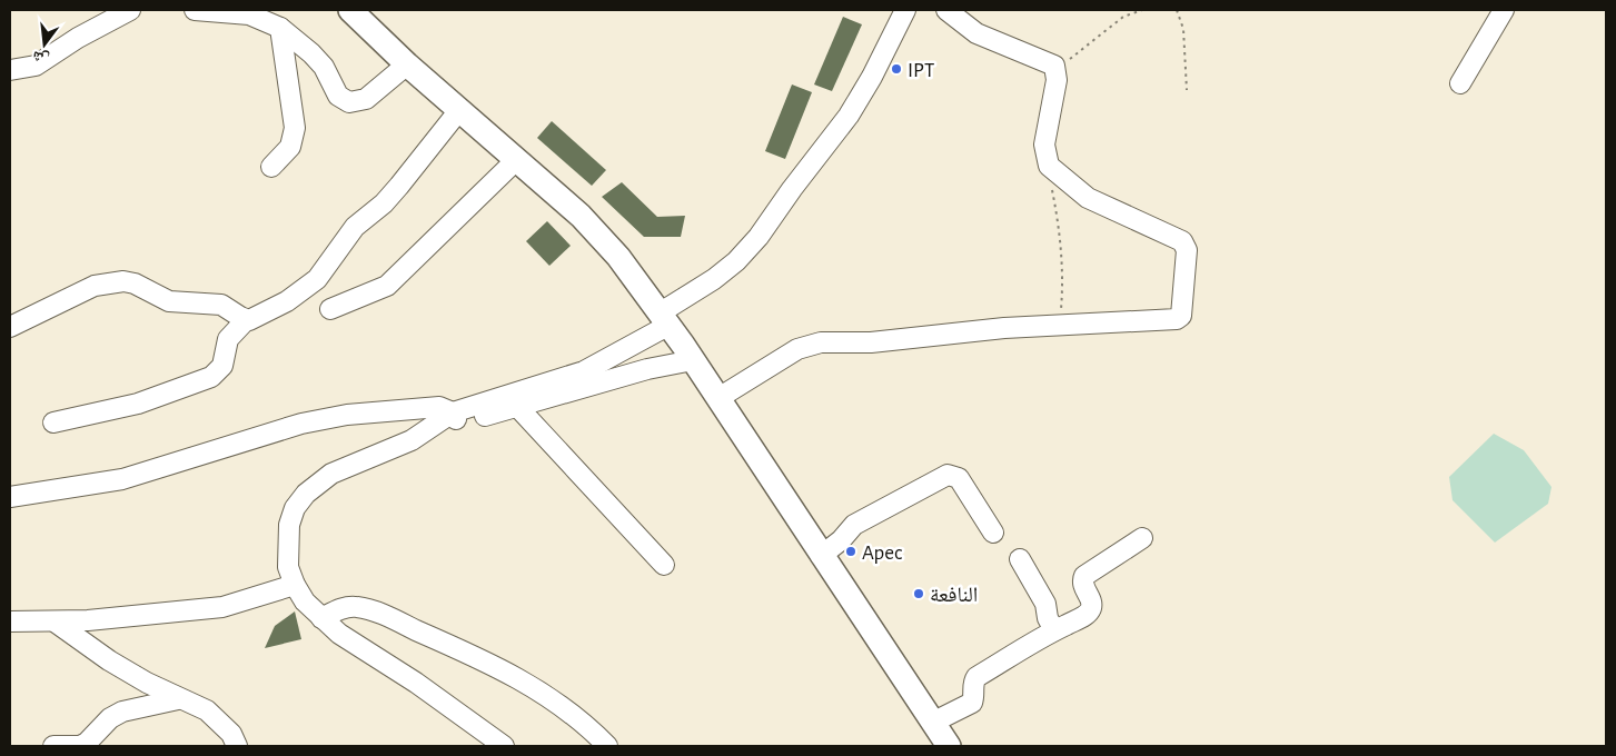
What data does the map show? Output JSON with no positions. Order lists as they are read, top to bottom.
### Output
{
  "places": ["IPT", "Apec", "النافعة"],
  "north": "bottom"
}
